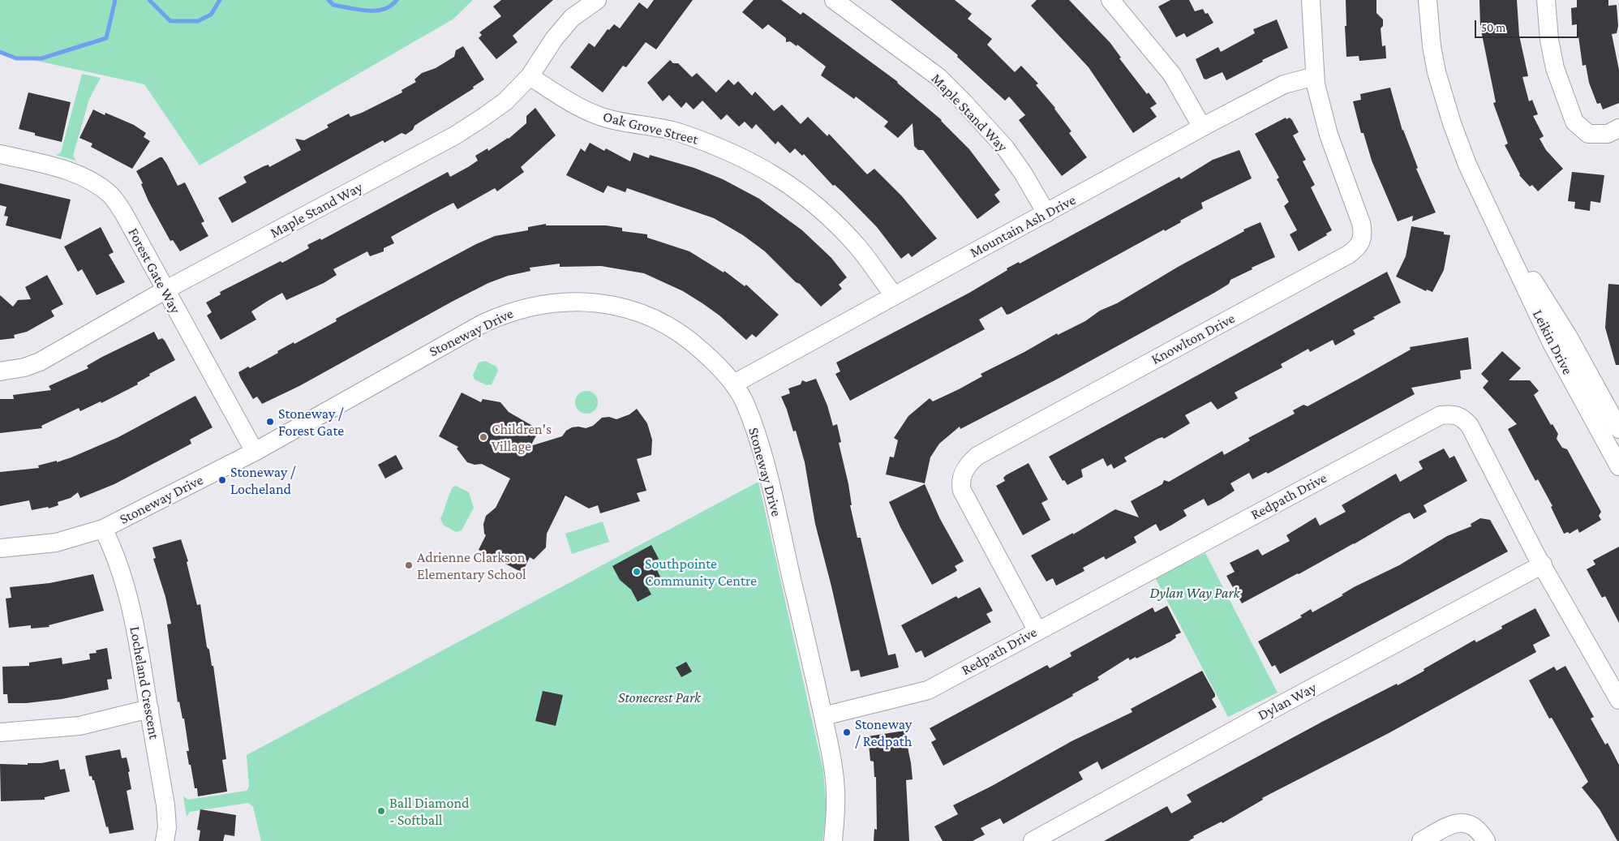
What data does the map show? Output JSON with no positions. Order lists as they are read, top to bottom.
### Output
{
  "streets": {
    "street": [
      "Maple Stand Way",
      "Oak Grove Street",
      "Mountain Ash Drive",
      "Forest Gate Way",
      "Stoneway Drive",
      "Knowlton Drive",
      "Leikin Drive",
      "Redpath Drive",
      "Locheland Crescent",
      "Dylan Way"
    ]
  },
  "crossings": [
    ["Maple Stand Way", "Oak Grove Street"],
    ["Maple Stand Way", "Mountain Ash Drive"],
    ["Maple Stand Way", "Forest Gate Way"],
    ["Oak Grove Street", "Mountain Ash Drive"],
    ["Mountain Ash Drive", "Stoneway Drive"],
    ["Mountain Ash Drive", "Knowlton Drive"],
    ["Forest Gate Way", "Stoneway Drive"],
    ["Stoneway Drive", "Redpath Drive"],
    ["Stoneway Drive", "Locheland Crescent"],
    ["Knowlton Drive", "Redpath Drive"],
    ["Redpath Drive", "Dylan Way"]
  ],
  "parks": ["Dylan Way Park", "Stonecrest Park"],
  "places": [
    "Stoneway / Forest Gate",
    "Children's Village",
    "Stoneway / Locheland",
    "Adrienne Clarkson Elementary School",
    "Southpointe Community Centre",
    "Stoneway / Redpath",
    "Ball Diamond - Softball"
  ],
  "scale_bar": "50 m"
}
